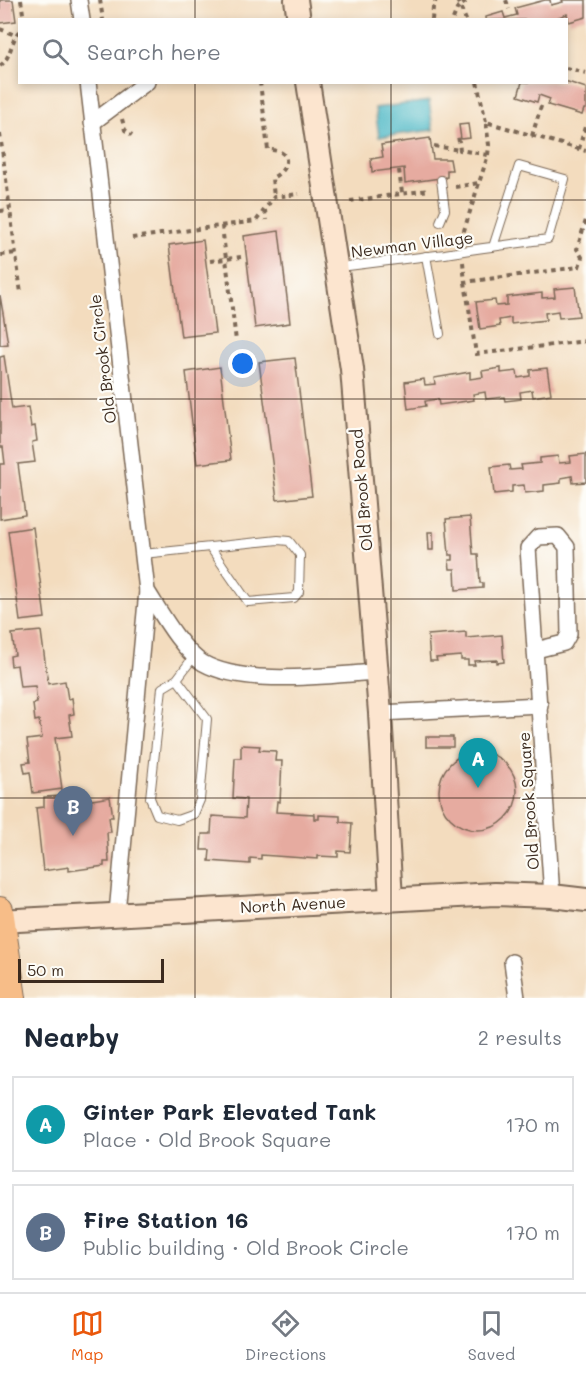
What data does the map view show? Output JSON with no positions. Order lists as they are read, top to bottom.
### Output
{
  "streets": {
    "street": [
      "Old Brook Circle",
      "Old Brook Road",
      "Old Brook Square",
      "North Avenue"
    ],
    "lane": ["Newman Village"]
  },
  "crossings": [
    ["Newman Village", "Old Brook Road"],
    ["Old Brook Circle", "Old Brook Road"],
    ["Old Brook Circle", "North Avenue"],
    ["Old Brook Road", "North Avenue"],
    ["Old Brook Square", "North Avenue"]
  ],
  "scale_bar": "50 m",
  "page": {
    "search": "Search here",
    "pins": ["A", "B"],
    "scale": "50 m",
    "heading": ["Nearby", "2 results"],
    "list": [
      {
        "mark": "A",
        "name": "Ginter Park Elevated Tank",
        "note": "Place · Old Brook Square",
        "value": "170 m"
      },
      {
        "mark": "B",
        "name": "Fire Station 16",
        "note": "Public building · Old Brook Circle",
        "value": "170 m"
      }
    ],
    "nav": ["Map", "Directions", "Saved"]
  }
}
